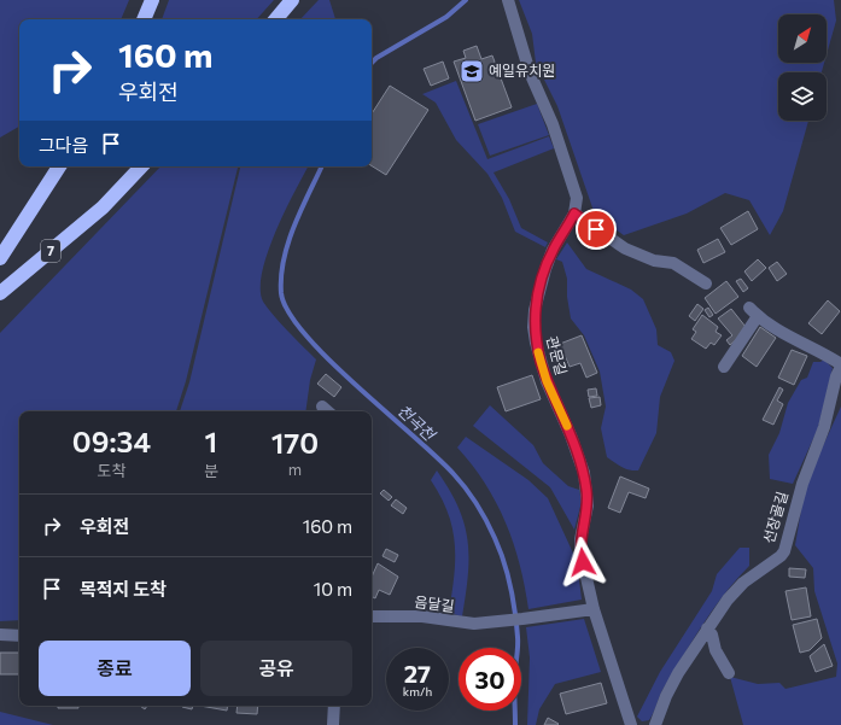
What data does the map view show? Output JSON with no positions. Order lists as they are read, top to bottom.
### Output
{
  "streets": {
    "highway": ["7"],
    "street": ["관문길", "선장골길", "음달길"]
  },
  "crossings": [
    ["관문길", "음달길"]
  ],
  "water": ["천곡천"],
  "places": {
    "school or university": ["예일유치원"]
  },
  "north": "top right",
  "page": {
    "turn": ["160 m", "우회전"],
    "then": "그다음",
    "eta": [
      "09:34",
      "도착",
      "1",
      "분",
      "170",
      "m"
    ],
    "list": [
      {
        "name": "우회전",
        "value": "160 m"
      },
      {
        "name": "목적지 도착",
        "value": "10 m"
      }
    ],
    "buttons": ["종료", "공유"],
    "speed": "27 km/h",
    "limit": "30"
  }
}
